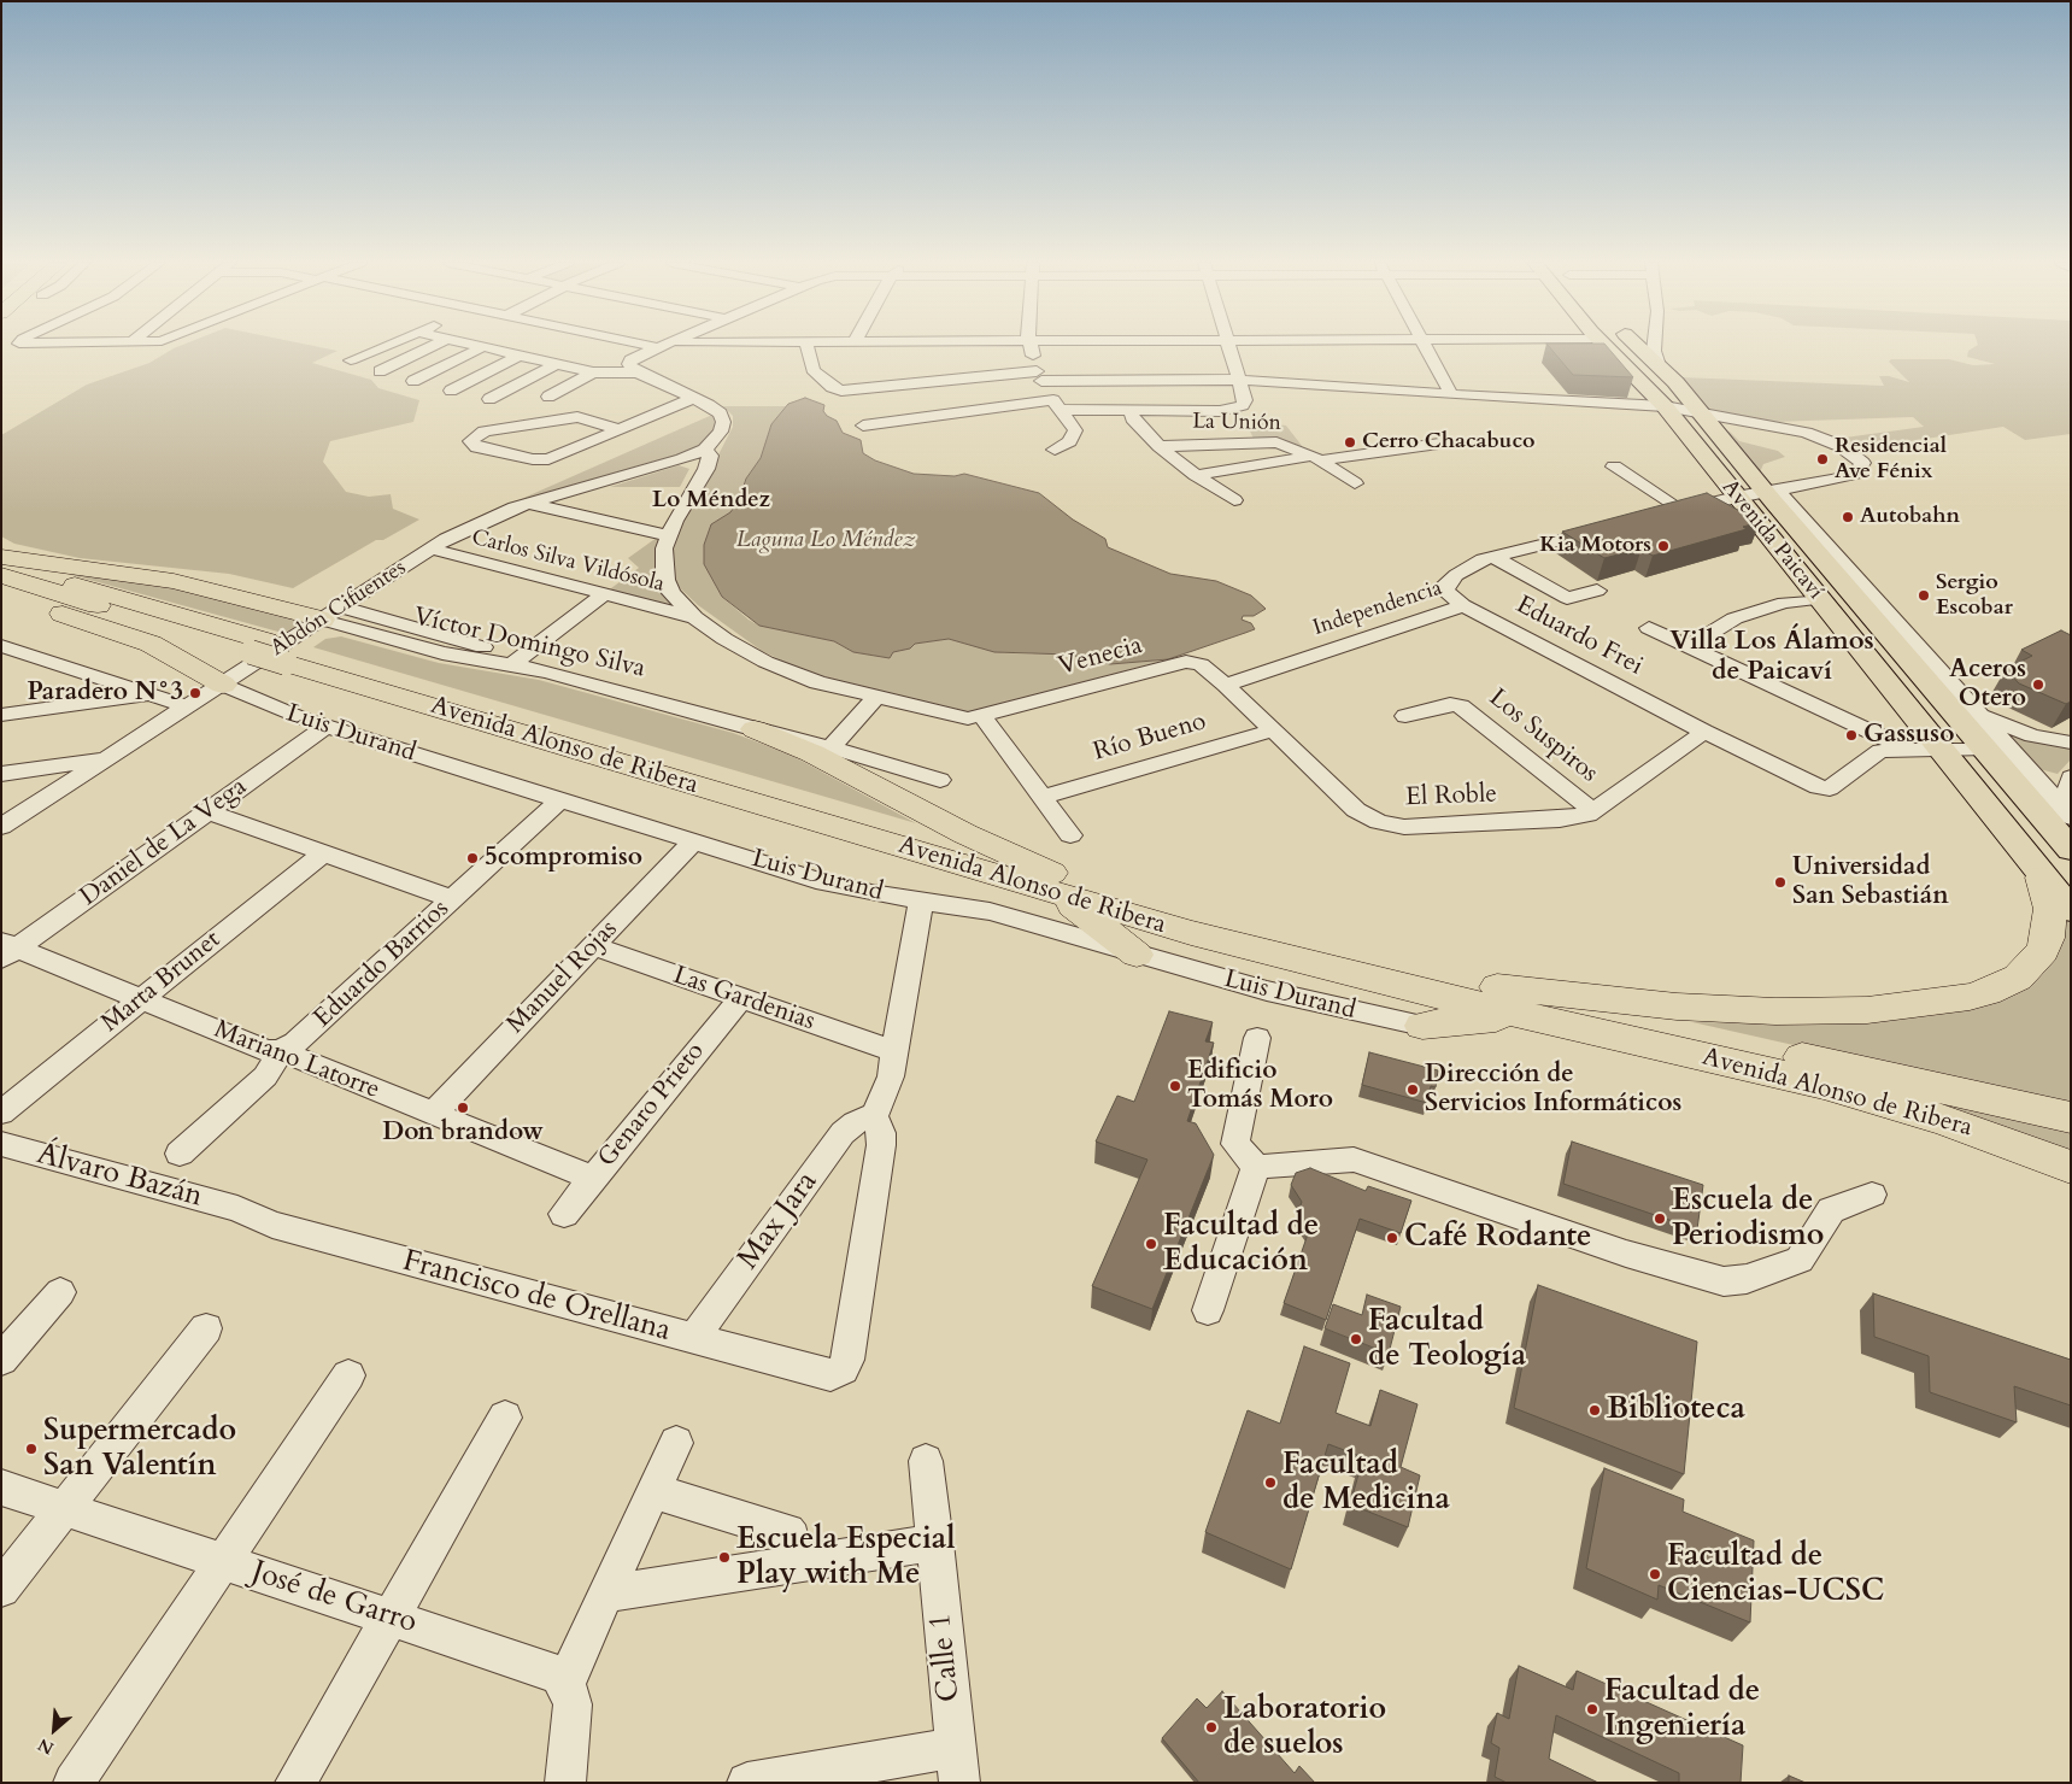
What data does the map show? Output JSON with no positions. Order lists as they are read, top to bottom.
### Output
{
  "streets": {
    "highway": ["Avenida Alonso de Ribera"],
    "main road": ["Avenida Paicaví"],
    "street": [
      "La Unión",
      "Carlos Silva Vildósola",
      "Abdón Cifuentes",
      "Independencia",
      "Eduardo Frei",
      "Víctor Domingo Silva",
      "Venecia",
      "Luis Durand",
      "Los Suspiros",
      "Río Bueno",
      "El Roble",
      "Daniel de La Vega",
      "Eduardo Barrios",
      "Manuel Rojas",
      "Marta Brunet",
      "Las Gardenias",
      "Mariano Latorre",
      "Genaro Prieto",
      "Álvaro Bazán",
      "Max Jara",
      "Francisco de Orellana",
      "José de Garro",
      "Calle 1"
    ]
  },
  "crossings": [
    ["Carlos Silva Vildósola", "Abdón Cifuentes"],
    ["Carlos Silva Vildósola", "Venecia"],
    ["Abdón Cifuentes", "Víctor Domingo Silva"],
    ["Abdón Cifuentes", "Luis Durand"],
    ["Independencia", "Eduardo Frei"],
    ["Independencia", "Venecia"],
    ["Independencia", "El Roble"],
    ["Eduardo Frei", "El Roble"],
    ["Venecia", "El Roble"],
    ["Luis Durand", "Daniel de La Vega"],
    ["Luis Durand", "Eduardo Barrios"],
    ["Luis Durand", "Manuel Rojas"],
    ["Los Suspiros", "El Roble"],
    ["Río Bueno", "El Roble"],
    ["Daniel de La Vega", "Mariano Latorre"],
    ["Eduardo Barrios", "Mariano Latorre"],
    ["Manuel Rojas", "Las Gardenias"],
    ["Manuel Rojas", "Mariano Latorre"],
    ["Marta Brunet", "Mariano Latorre"],
    ["Las Gardenias", "Genaro Prieto"],
    ["Mariano Latorre", "Genaro Prieto"],
    ["Álvaro Bazán", "Francisco de Orellana"],
    ["Max Jara", "Francisco de Orellana"]
  ],
  "districts": ["Lo Méndez", "Villa Los Álamos de Paicaví"],
  "water": ["Laguna Lo Méndez"],
  "places": [
    "Cerro Chacabuco",
    "Residencial Ave Fénix",
    "Autobahn",
    "Kia Motors",
    "Sergio Escobar",
    "Aceros Otero",
    "Paradero N°3",
    "Gassuso",
    "5compromiso",
    "Universidad San Sebastián",
    "Edificio Tomás Moro",
    "Dirección de Servicios Informáticos",
    "Don brandow",
    "Escuela de Periodismo",
    "Café Rodante",
    "Facultad de Educación",
    "Facultad de Teología",
    "Biblioteca",
    "Supermercado San Valentín",
    "Facultad de Medicina",
    "Escuela Especial Play with Me",
    "Facultad de Ciencias-UCSC",
    "Facultad de Ingeniería",
    "Laboratorio de suelos"
  ],
  "north": "bottom left"
}
